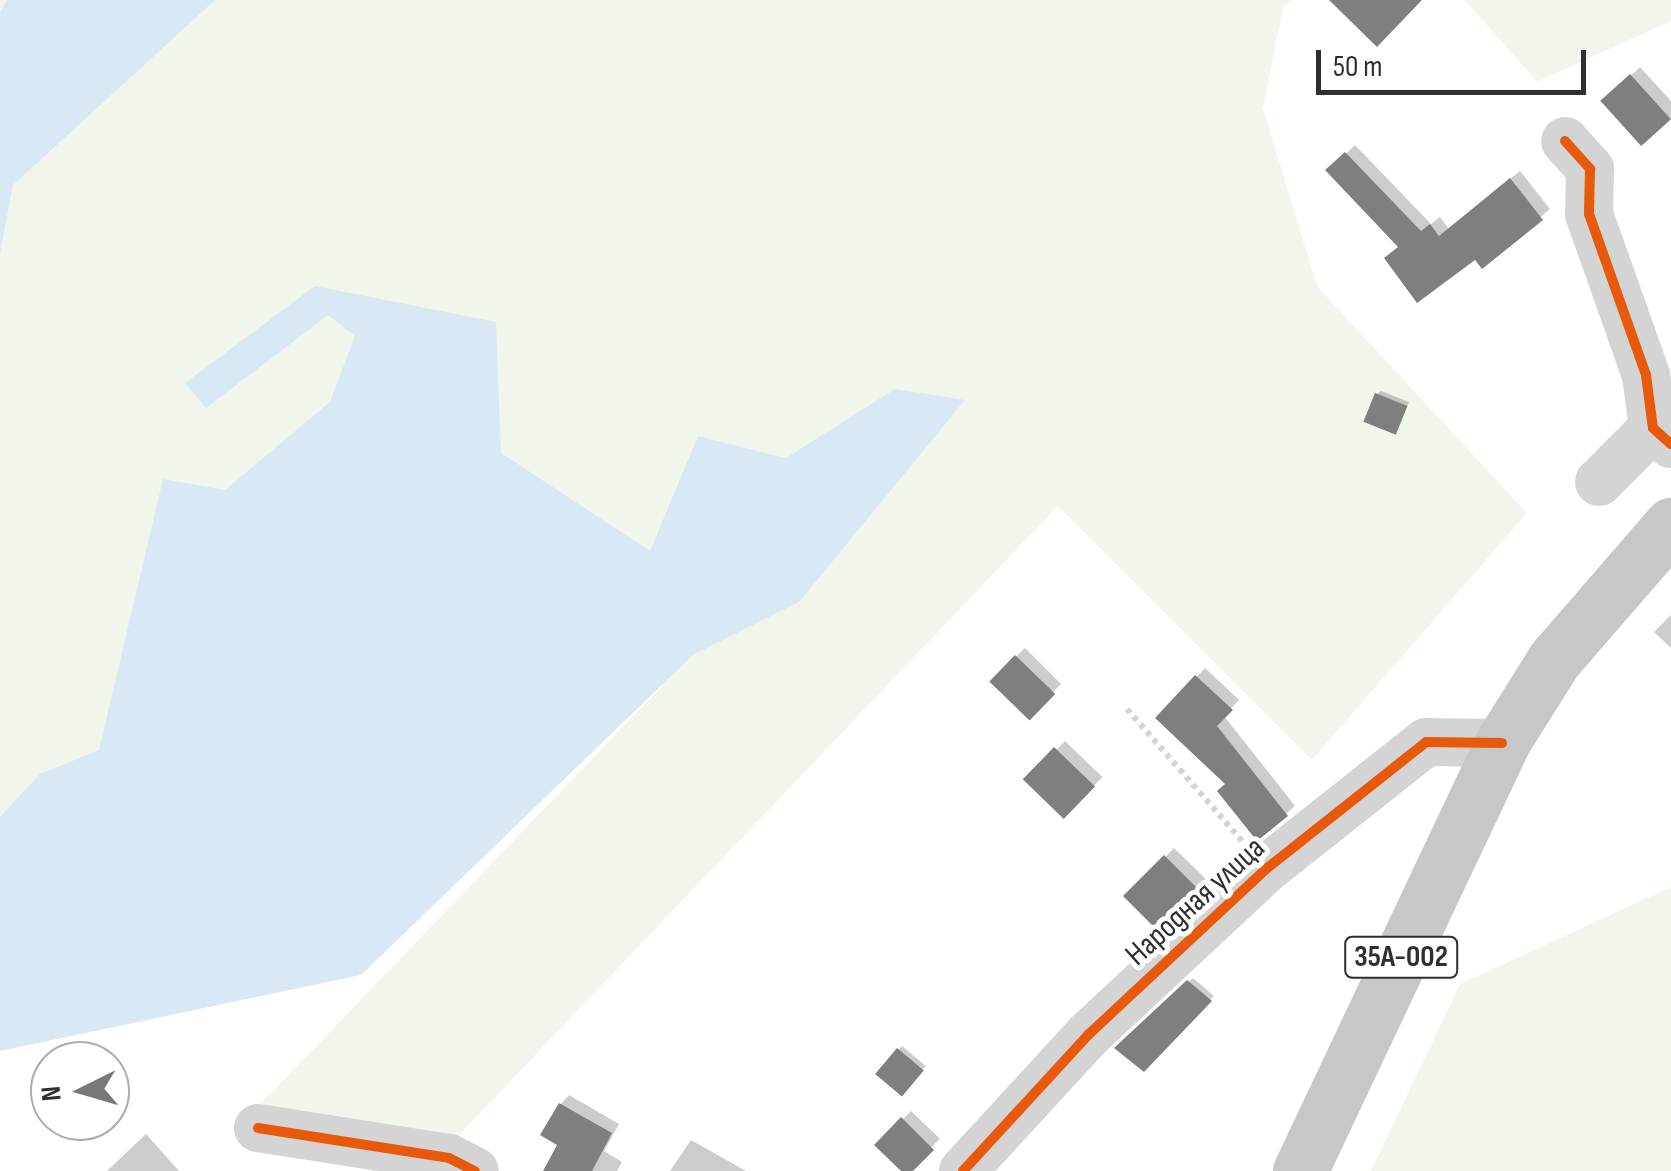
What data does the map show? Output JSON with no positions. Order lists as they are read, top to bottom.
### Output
{
  "streets": {
    "main road": ["35А-002"],
    "street": ["Народная улица"]
  },
  "crossings": [
    ["Народная улица", "35А-002"]
  ],
  "scale_bar": "50 m",
  "north": "left"
}
